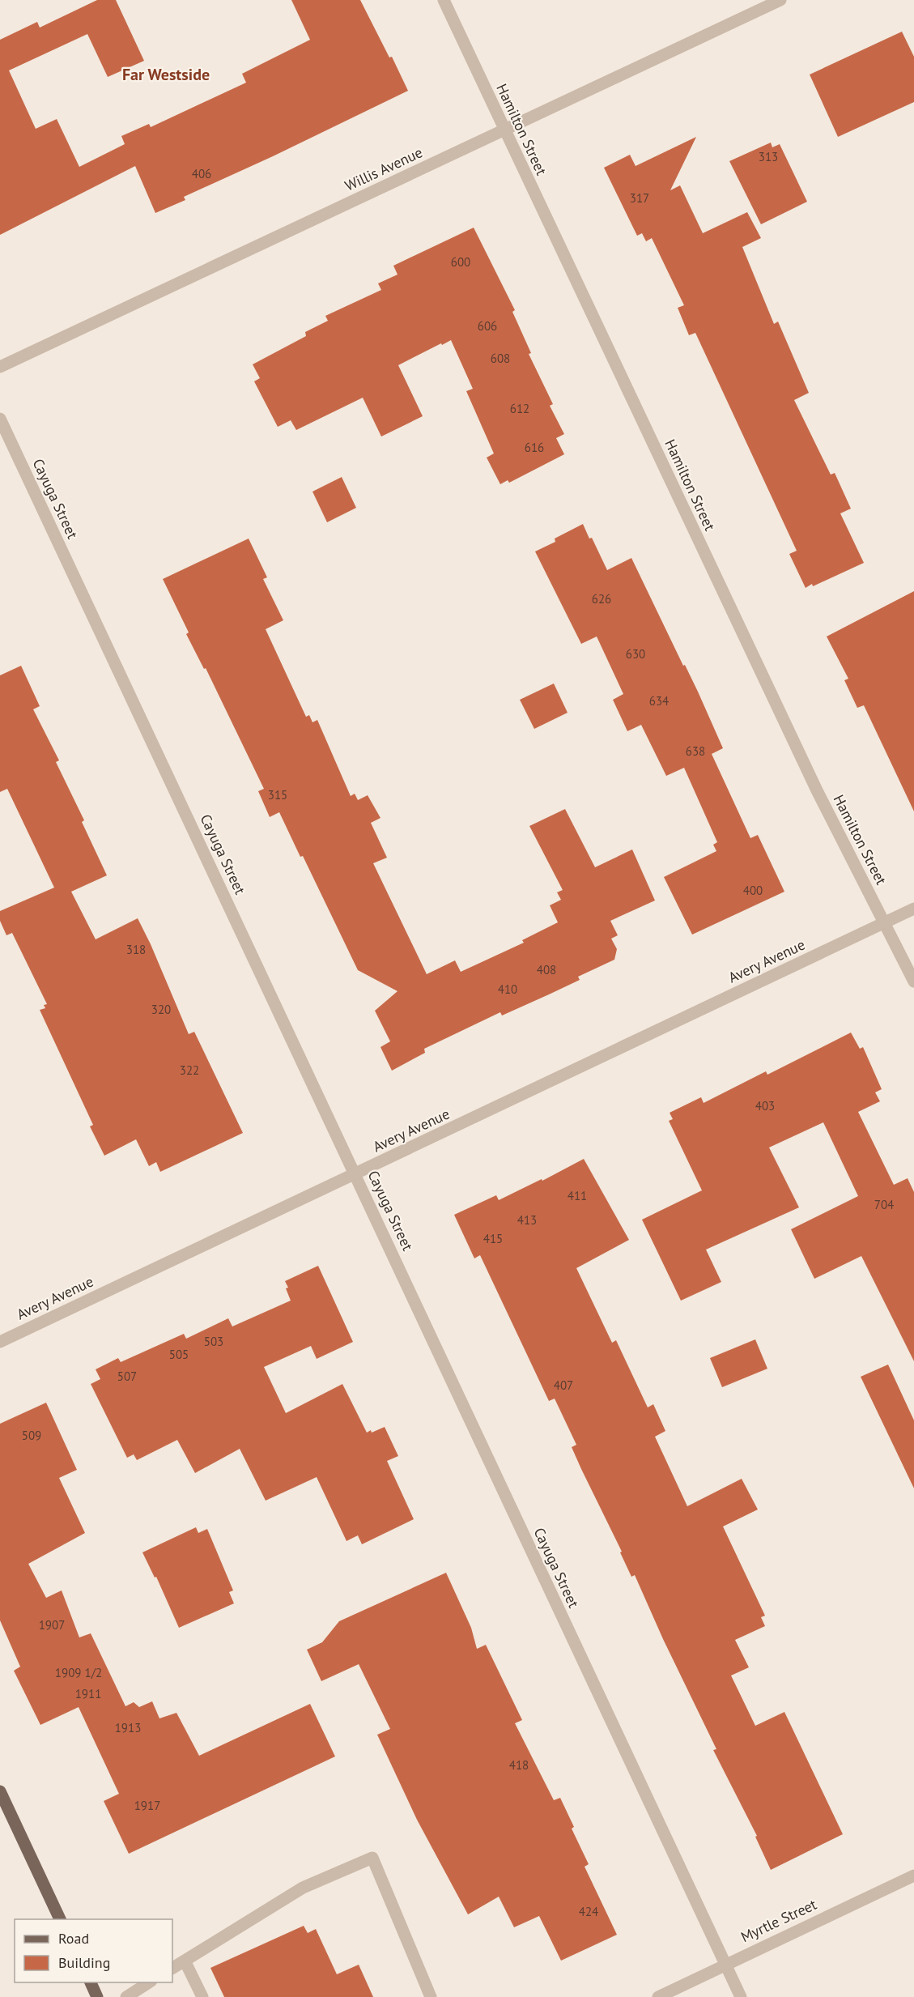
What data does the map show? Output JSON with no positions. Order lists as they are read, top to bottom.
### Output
{
  "streets": {
    "street": [
      "Hamilton Street",
      "Willis Avenue",
      "Cayuga Street",
      "Avery Avenue",
      "Myrtle Street"
    ]
  },
  "crossings": [
    ["Hamilton Street", "Willis Avenue"],
    ["Hamilton Street", "Avery Avenue"],
    ["Cayuga Street", "Avery Avenue"],
    ["Cayuga Street", "Myrtle Street"]
  ],
  "districts": ["Far Westside"],
  "house_numbers": [
    "313",
    "406",
    "317",
    "600",
    "606",
    "608",
    "612",
    "616",
    "626",
    "630",
    "634",
    "638",
    "315",
    "400",
    "318",
    "408",
    "410",
    "320",
    "322",
    "403",
    "411",
    "704",
    "413",
    "415",
    "503",
    "505",
    "507",
    "407",
    "509",
    "1907",
    "1909 1/2",
    "1911",
    "1913",
    "418",
    "1917",
    "424"
  ],
  "legend": ["Road", "Building"]
}
